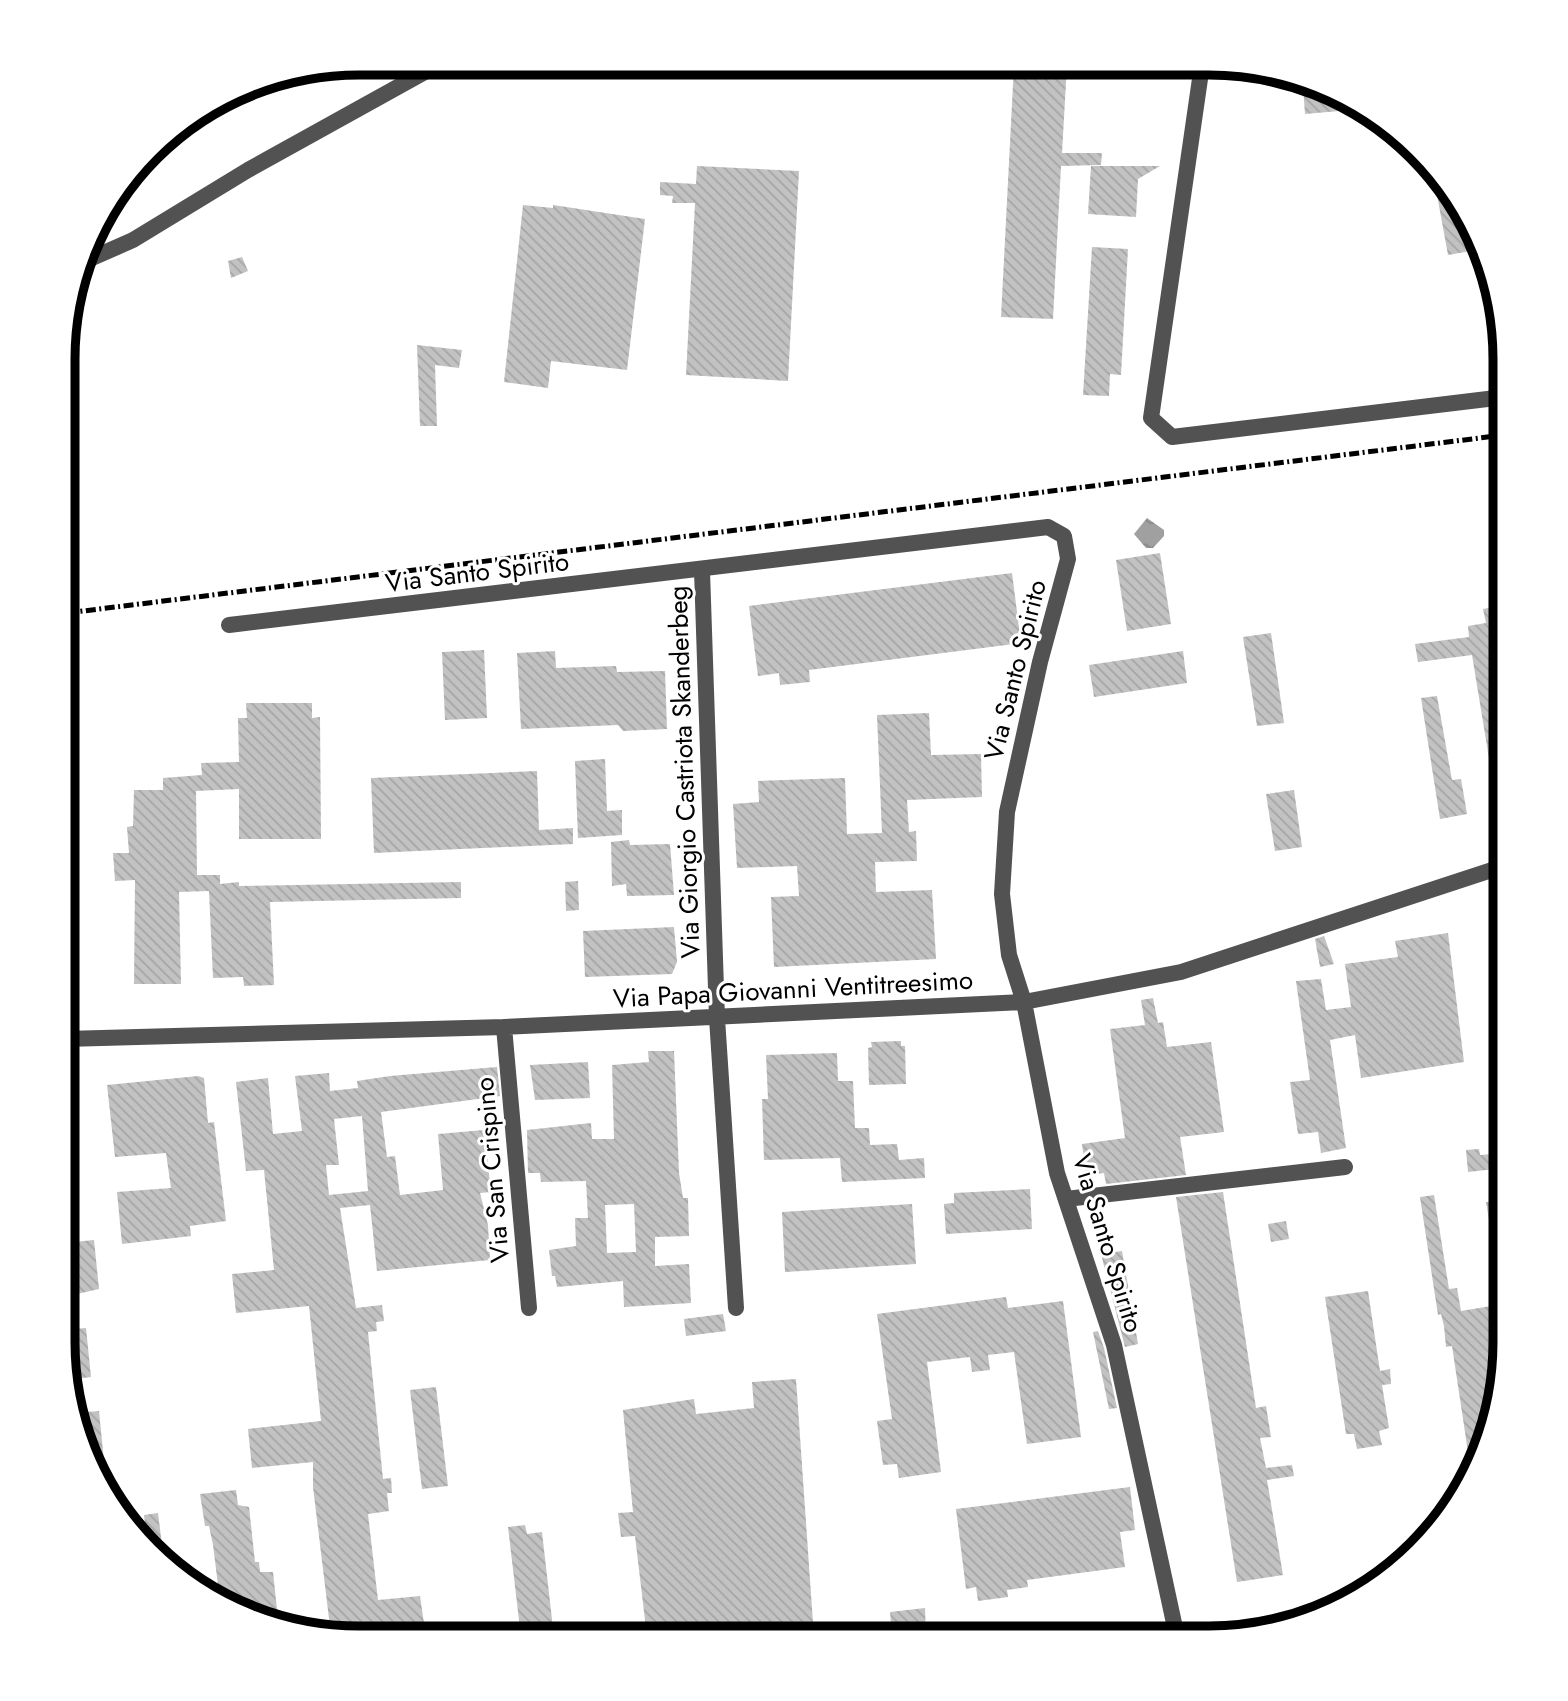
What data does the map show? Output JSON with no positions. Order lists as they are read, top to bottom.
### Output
{
  "streets": {
    "street": [
      "Via Santo Spirito",
      "Via Giorgio Castriota Skanderbeg",
      "Via Papa Giovanni Ventitreesimo",
      "Via San Crispino"
    ]
  },
  "crossings": [
    ["Via Santo Spirito", "Via Giorgio Castriota Skanderbeg"],
    ["Via Santo Spirito", "Via Papa Giovanni Ventitreesimo"],
    ["Via Giorgio Castriota Skanderbeg", "Via Papa Giovanni Ventitreesimo"],
    ["Via Papa Giovanni Ventitreesimo", "Via San Crispino"]
  ]
}
